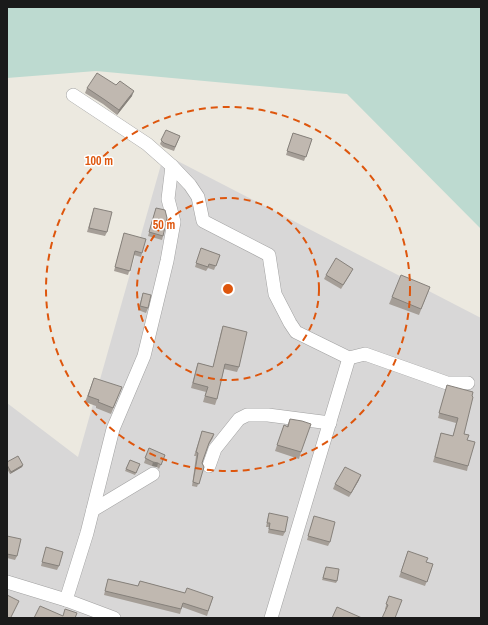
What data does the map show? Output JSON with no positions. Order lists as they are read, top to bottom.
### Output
{
  "rings": ["100 m", "50 m"]
}
